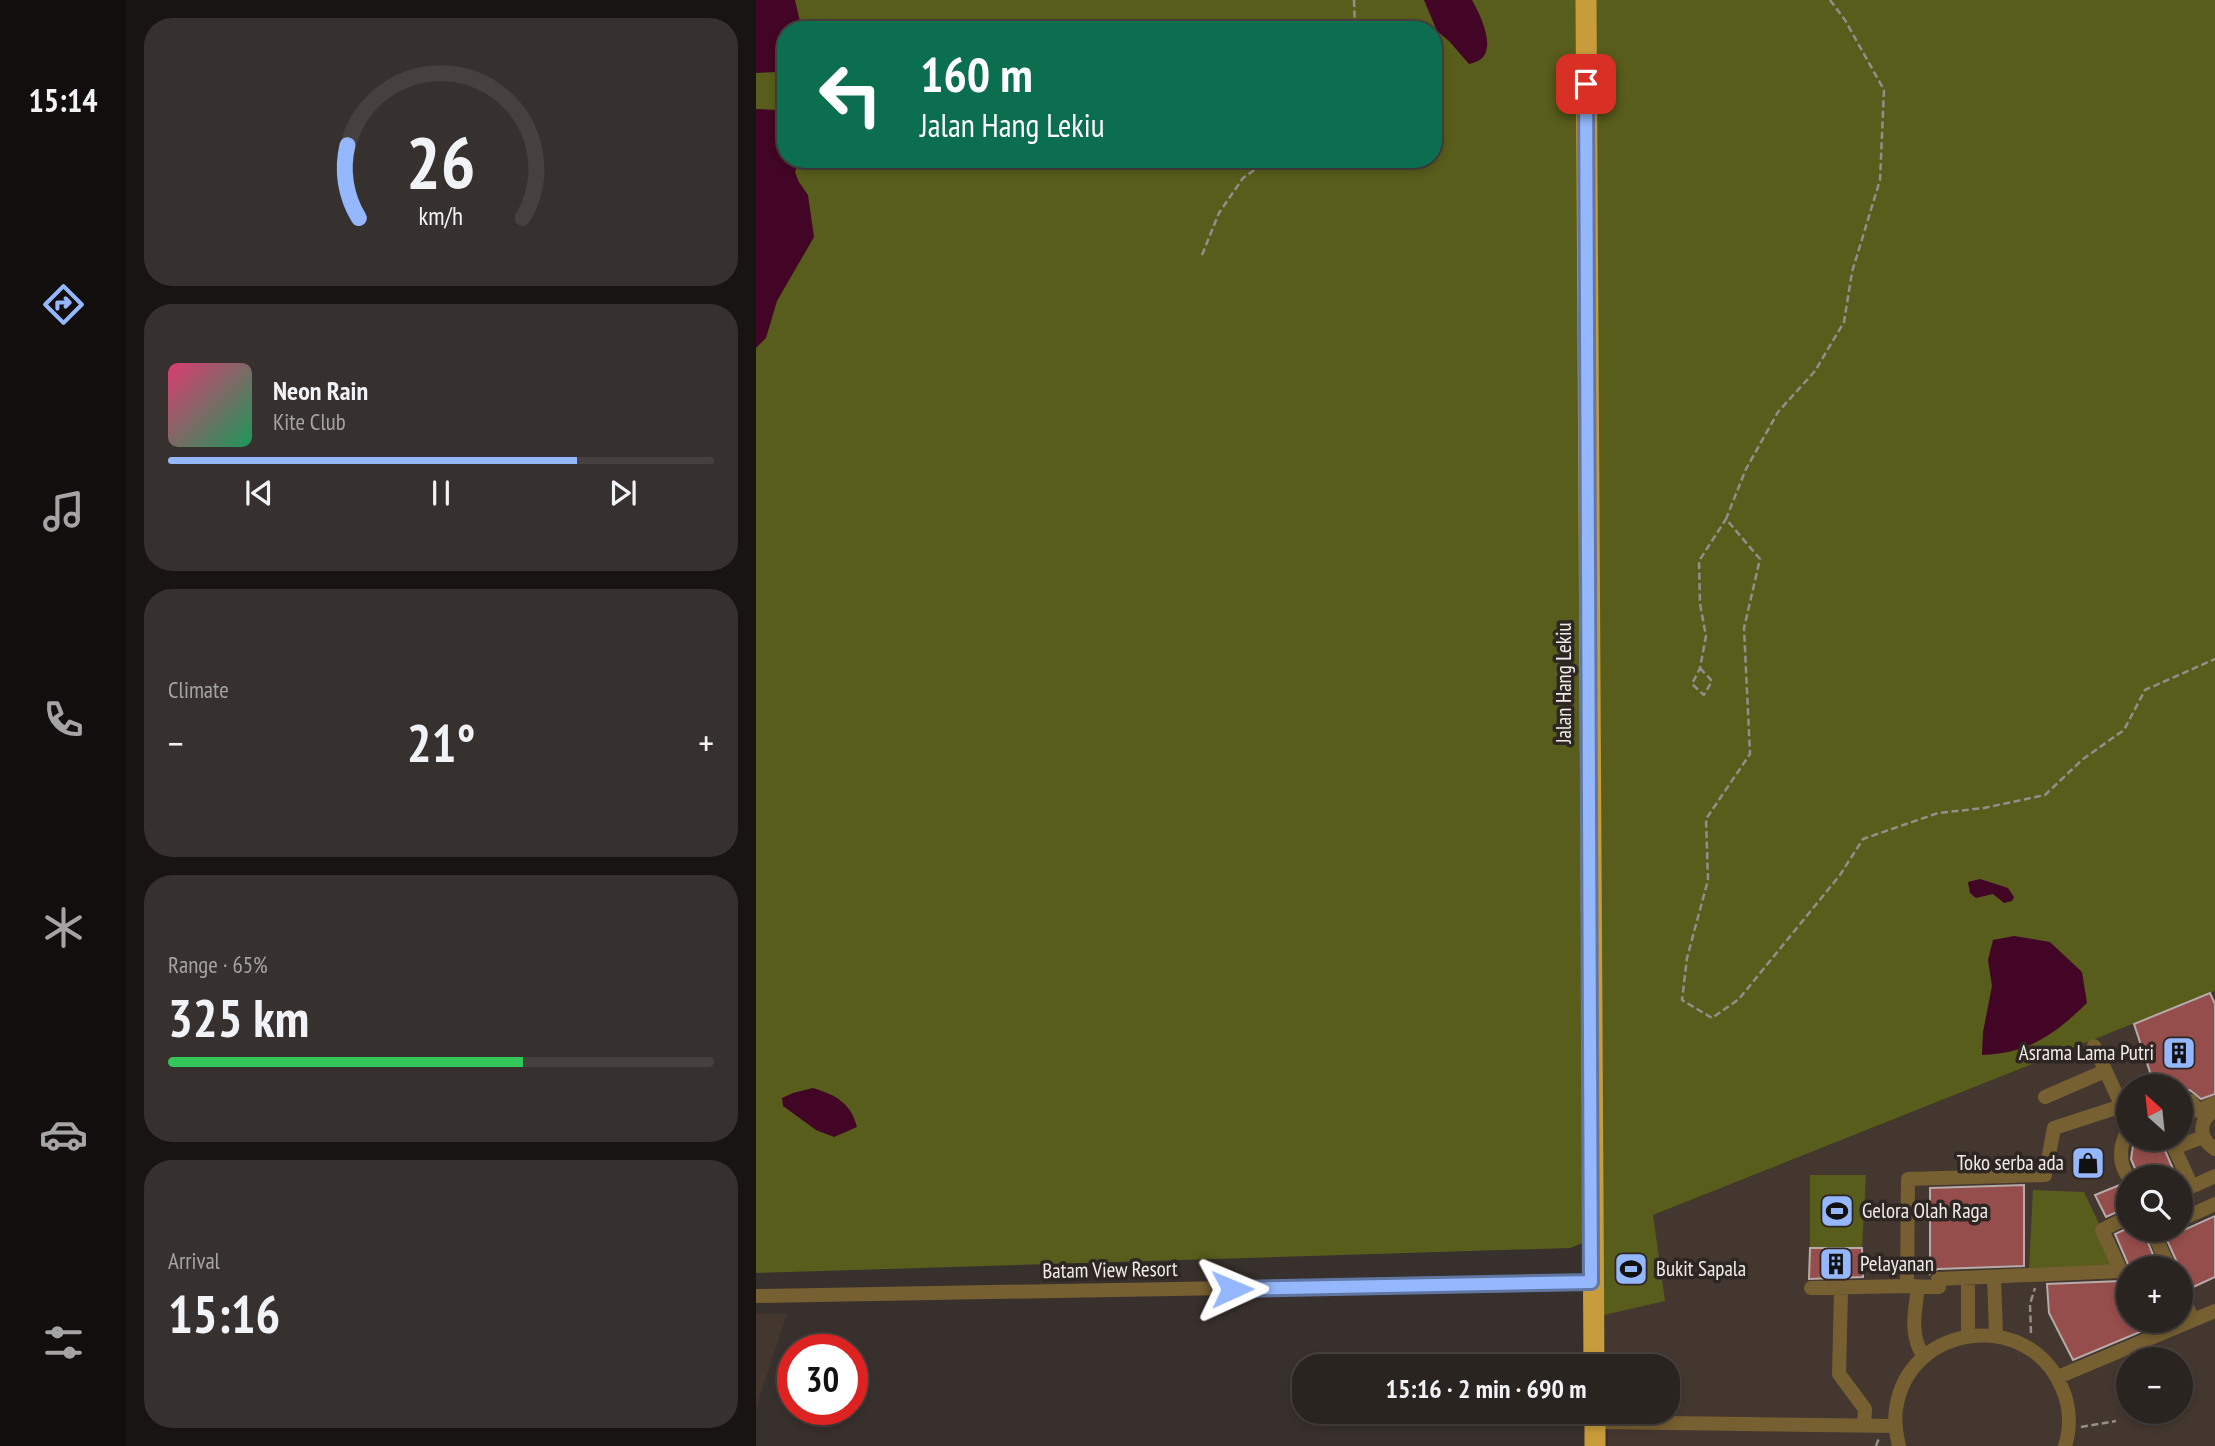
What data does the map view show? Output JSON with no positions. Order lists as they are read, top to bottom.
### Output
{
  "streets": {
    "highway": ["Jalan Hang Lekiu"],
    "street": ["Batam View Resort"]
  },
  "crossings": [
    ["Jalan Hang Lekiu", "Batam View Resort"]
  ],
  "places": {
    "building": ["Asrama Lama Putri", "Pelayanan"],
    "shop": ["Toko serba ada"],
    "sports": ["Gelora Olah Raga", "Bukit Sapala"]
  },
  "north": "top left",
  "page": {
    "tabs": "15:14",
    "turn": ["160 m", "Jalan Hang Lekiu"],
    "song": ["Neon Rain", "Kite Club"],
    "tile": [
      "Climate",
      ["Range · 65%", "325 km"],
      ["Arrival", "15:16"]
    ],
    "heat": ["−", "21°", "+"],
    "map_buttons": ["+", "−"],
    "limit": "30",
    "trip": "15:16 · 2 min · 690 m",
    "gauge": ["26", "km/h"]
  }
}
